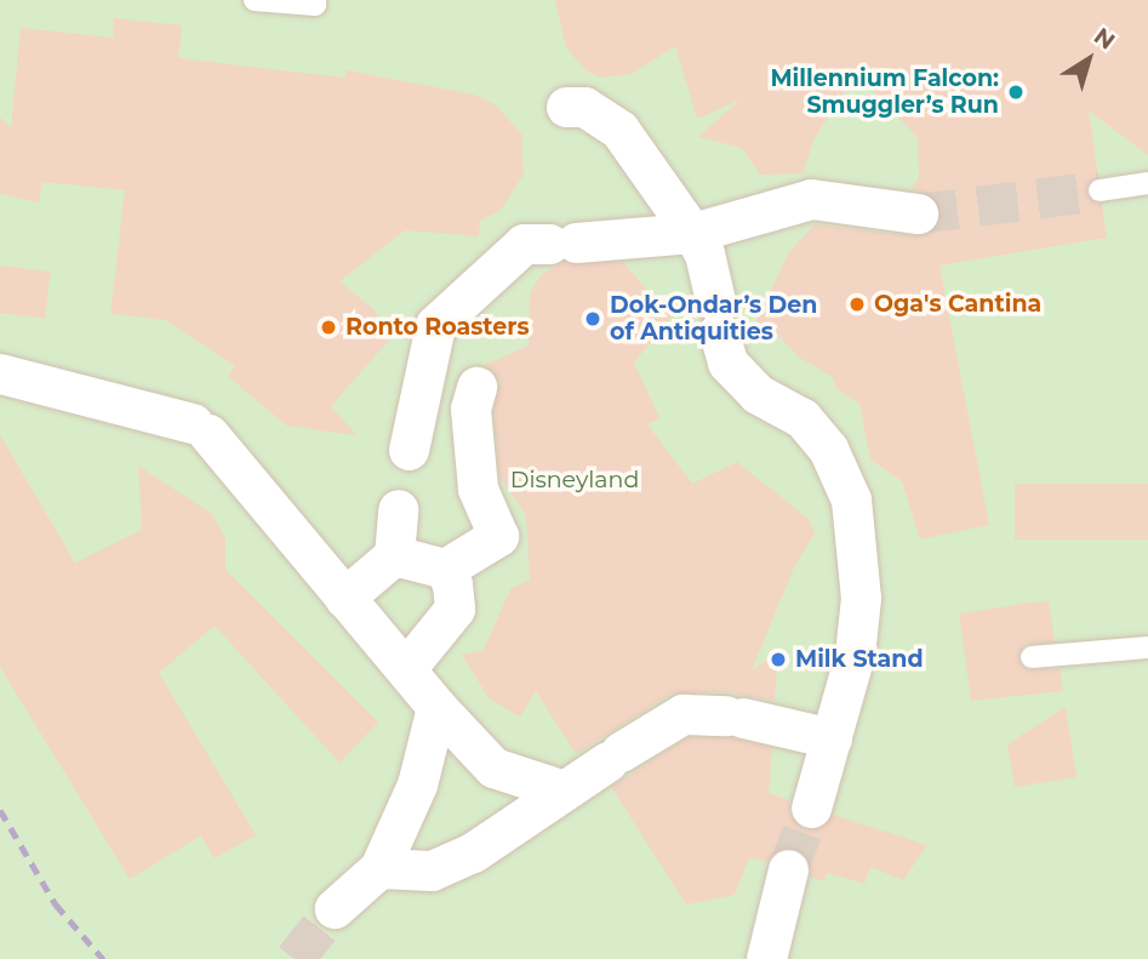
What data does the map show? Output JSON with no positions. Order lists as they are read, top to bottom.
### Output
{
  "parks": ["Disneyland"],
  "places": [
    "Millennium Falcon: Smuggler’s Run",
    "Oga's Cantina",
    "Dok-Ondar’s Den of Antiquities",
    "Ronto Roasters",
    "Milk Stand"
  ],
  "north": "top right"
}
